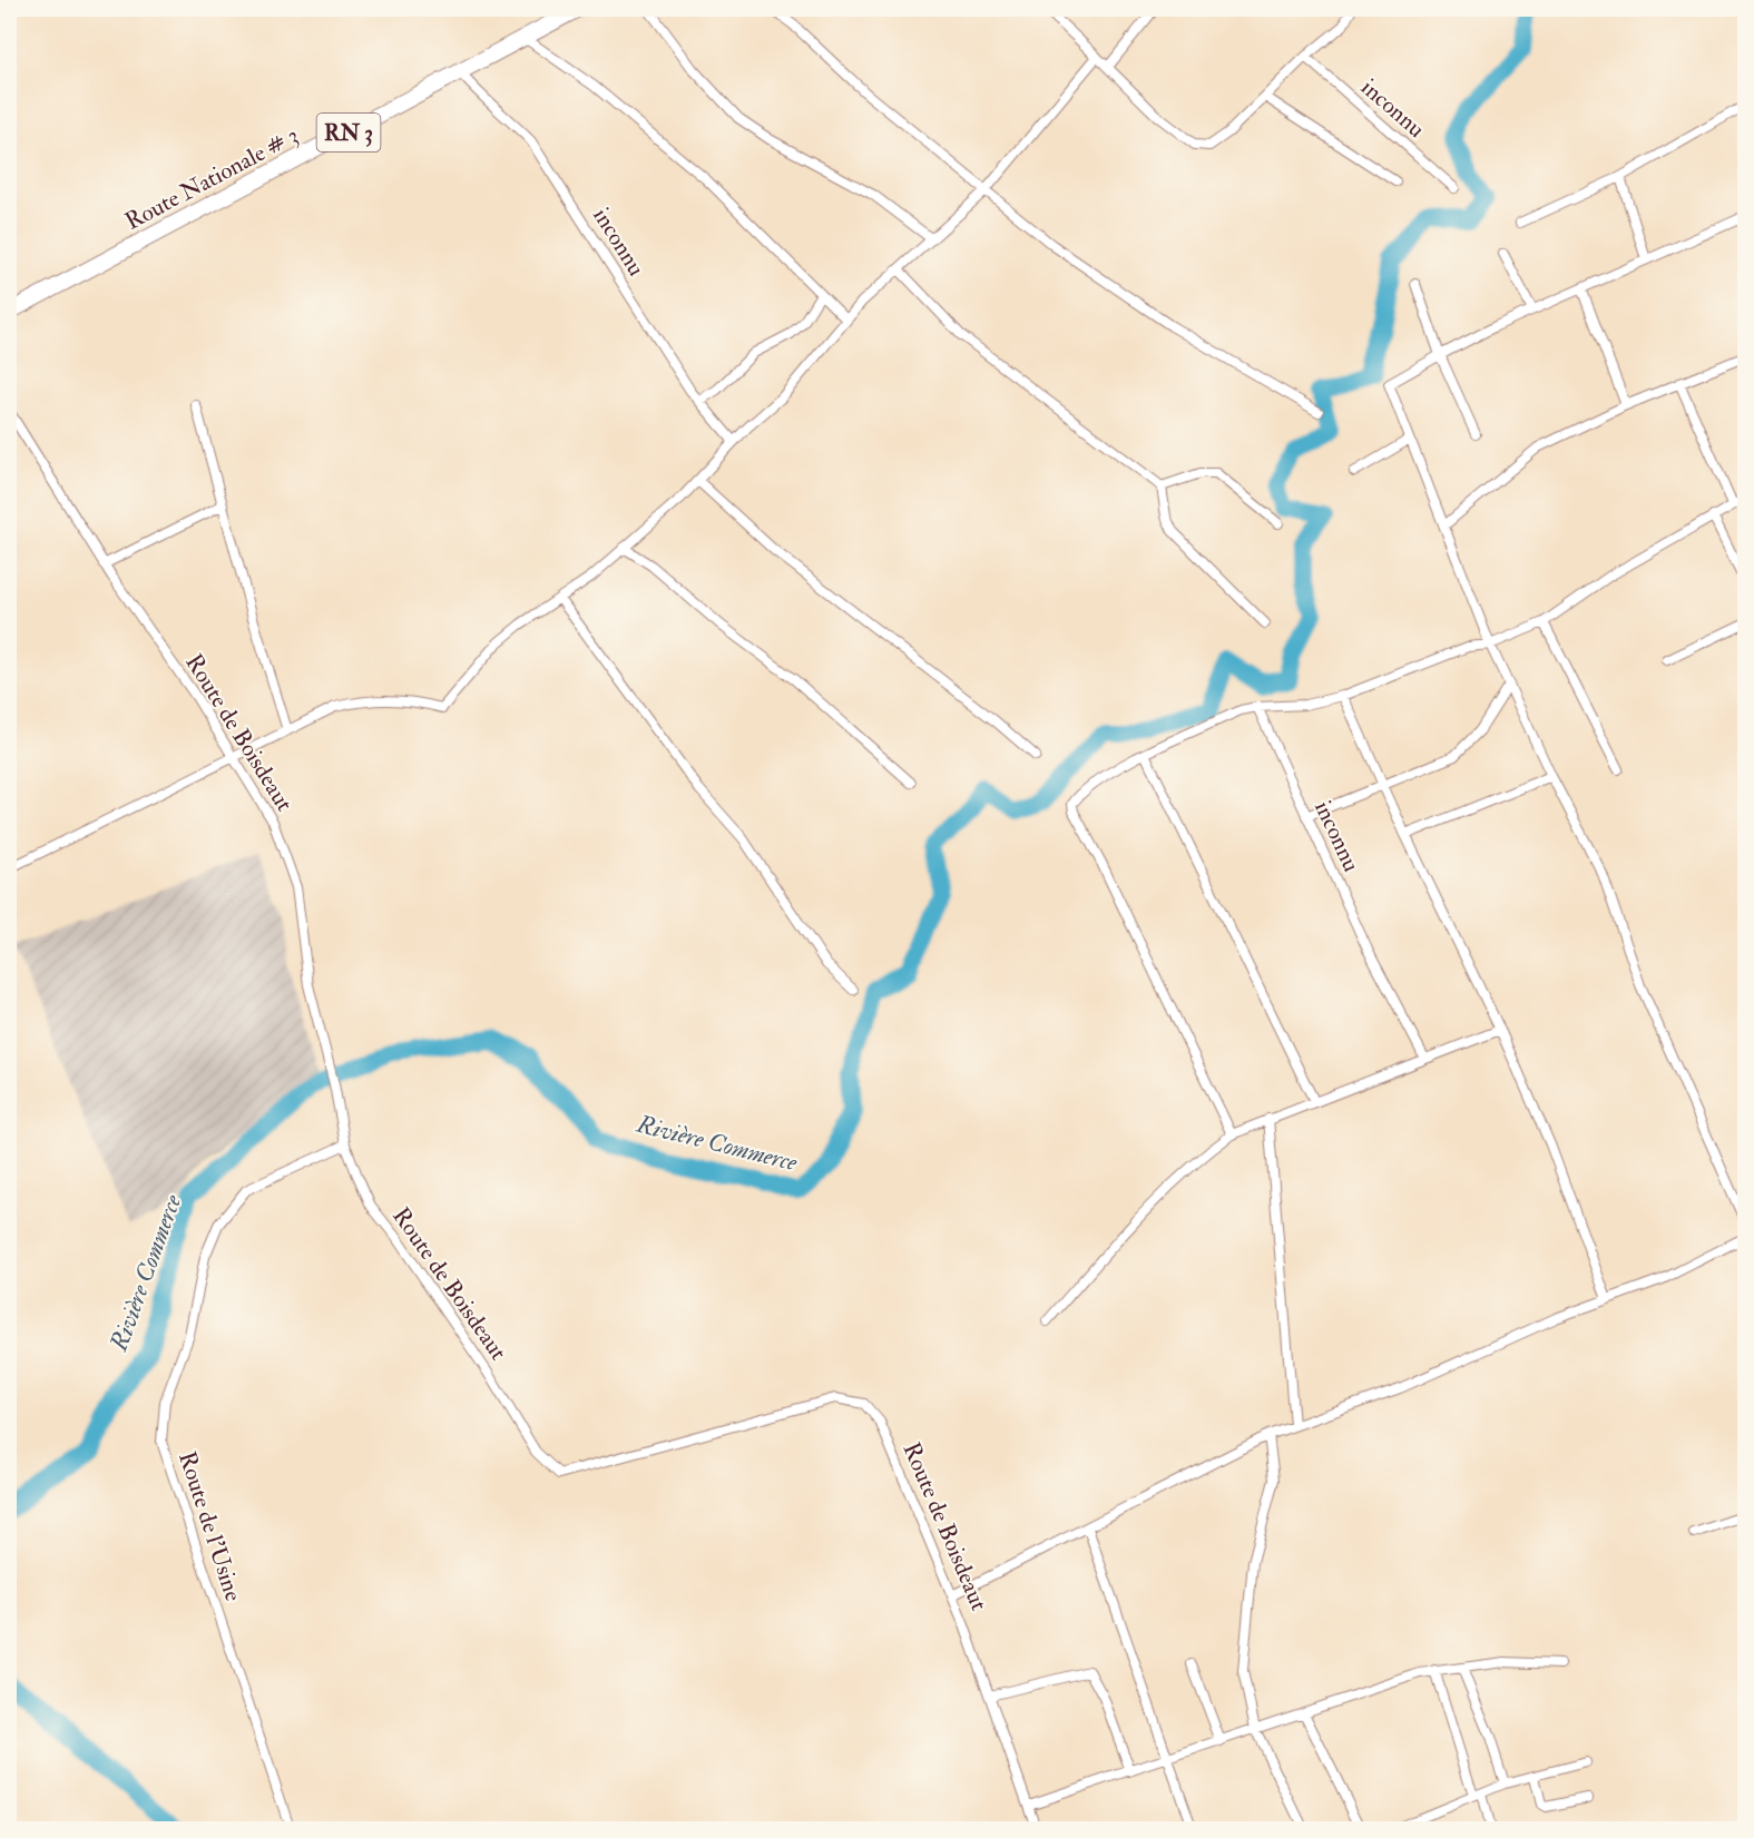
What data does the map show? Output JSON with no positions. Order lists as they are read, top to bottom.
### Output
{
  "streets": {
    "main road": ["RN 3", "Route Nationale # 3"],
    "street": ["inconnu", "Route de Boisdeaut", "Route de l'Usine"]
  },
  "crossings": [
    ["inconnu", "Route Nationale # 3"],
    ["Route de Boisdeaut", "Route de l'Usine"]
  ],
  "water": ["Rivière Commerce"]
}
